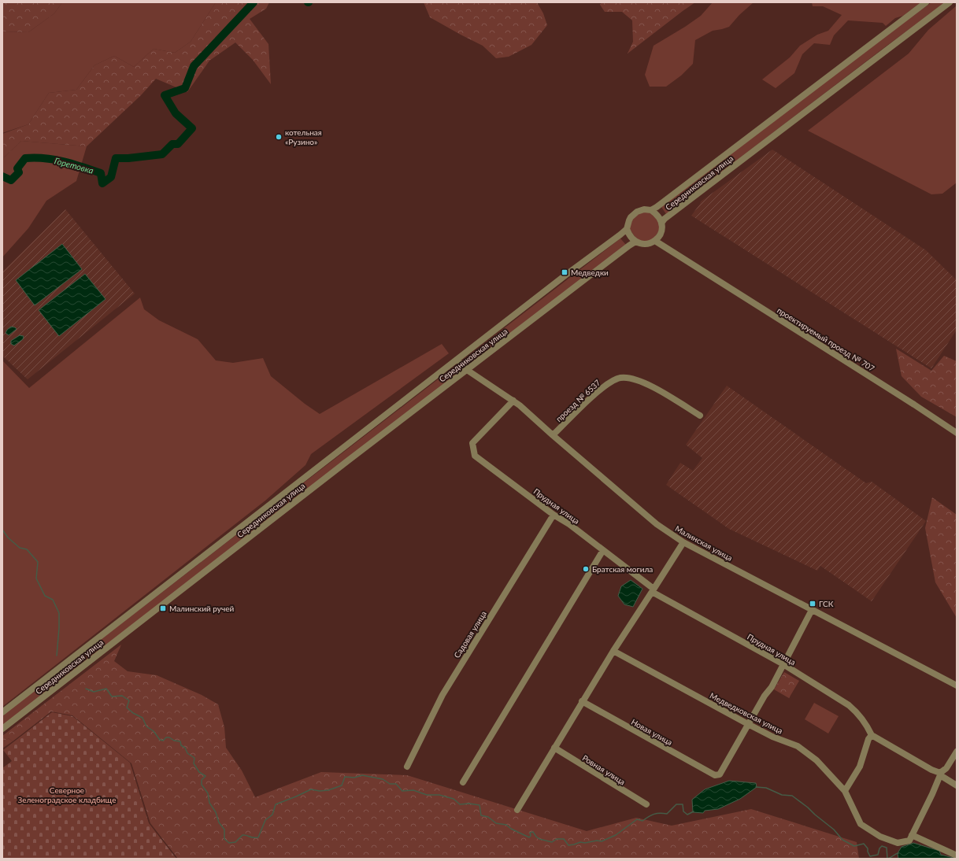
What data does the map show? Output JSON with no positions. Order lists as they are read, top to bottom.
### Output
{
  "streets": {
    "street": [
      "Середниковская улица",
      "проектируемый проезд № 707",
      "проезд № 6537",
      "Прудная улица",
      "Малинская улица",
      "Садовая улица",
      "Медведковская улица",
      "Новая улица",
      "Ровная улица"
    ]
  },
  "crossings": [
    ["Середниковская улица", "проектируемый проезд № 707"],
    ["Середниковская улица", "Малинская улица"],
    ["проезд № 6537", "Малинская улица"],
    ["Прудная улица", "Малинская улица"],
    ["Прудная улица", "Садовая улица"],
    ["Медведковская улица", "Новая улица"]
  ],
  "water": ["Горетовка"],
  "parks": ["Северное Зеленоградское кладбище"],
  "places": {
    "other": ["котельная «Рузино»", "Братская могила"],
    "transit": ["Медведки", "ГСК", "Малинский ручей"]
  }
}
